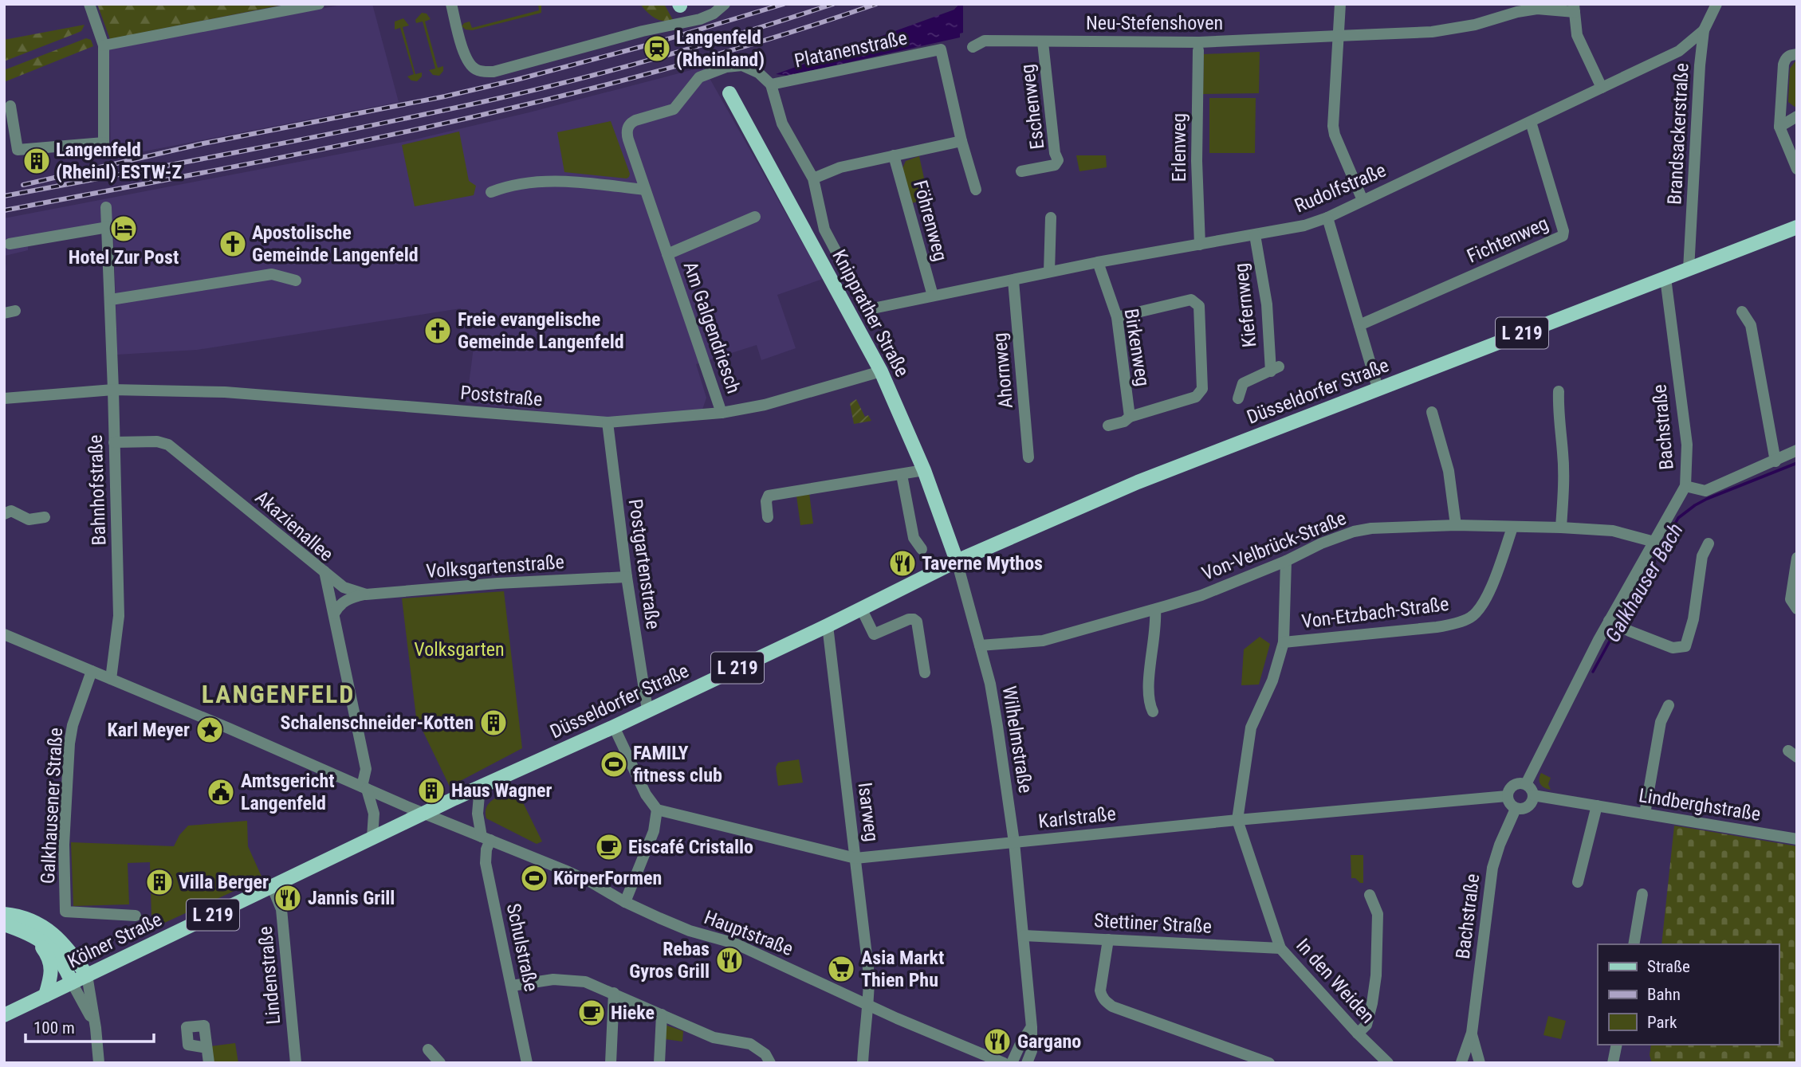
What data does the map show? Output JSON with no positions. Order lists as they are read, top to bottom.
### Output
{
  "streets": {
    "main road": [
      "Knipprather Straße",
      "L 219",
      "Düsseldorfer Straße",
      "Kölner Straße"
    ],
    "street": [
      "Neu-Stefenshoven",
      "Platanenstraße",
      "Eschenweg",
      "Brandsackerstraße",
      "Erlenweg",
      "Rudolfstraße",
      "Föhrenweg",
      "Fichtenweg",
      "Kiefernweg",
      "Am Galgendriesch",
      "Birkenweg",
      "Ahornweg",
      "Poststraße",
      "Bachstraße",
      "Bahnhofstraße",
      "Akazienallee",
      "Von-Velbrück-Straße",
      "Postgartenstraße",
      "Volksgartenstraße",
      "Von-Etzbach-Straße",
      "Wilhelmstraße",
      "Lindberghstraße",
      "Galkhausener Straße",
      "Isarweg",
      "Karlstraße",
      "Stettiner Straße",
      "Hauptstraße",
      "Schulstraße",
      "Lindenstraße",
      "In den Weiden"
    ]
  },
  "crossings": [
    ["Neu-Stefenshoven", "Eschenweg"],
    ["Platanenstraße", "Rudolfstraße"],
    ["Platanenstraße", "Föhrenweg"],
    ["Platanenstraße", "Am Galgendriesch"],
    ["Brandsackerstraße", "Rudolfstraße"],
    ["Brandsackerstraße", "Düsseldorfer Straße"],
    ["Erlenweg", "Rudolfstraße"],
    ["Rudolfstraße", "Fichtenweg"],
    ["Rudolfstraße", "Kiefernweg"],
    ["Rudolfstraße", "Birkenweg"],
    ["Rudolfstraße", "Ahornweg"],
    ["Knipprather Straße", "Düsseldorfer Straße"],
    ["Knipprather Straße", "Poststraße"],
    ["Knipprather Straße", "Wilhelmstraße"],
    ["Am Galgendriesch", "Poststraße"],
    ["Düsseldorfer Straße", "Bachstraße"],
    ["Düsseldorfer Straße", "Postgartenstraße"],
    ["Düsseldorfer Straße", "Wilhelmstraße"],
    ["Düsseldorfer Straße", "Isarweg"],
    ["Düsseldorfer Straße", "Hauptstraße"],
    ["Düsseldorfer Straße", "Kölner Straße"],
    ["Poststraße", "Bahnhofstraße"],
    ["Poststraße", "Postgartenstraße"],
    ["Bachstraße", "Von-Velbrück-Straße"],
    ["Bachstraße", "Lindberghstraße"],
    ["Bachstraße", "Karlstraße"],
    ["Bahnhofstraße", "Akazienallee"],
    ["Bahnhofstraße", "Hauptstraße"],
    ["Akazienallee", "Volksgartenstraße"],
    ["Akazienallee", "Hauptstraße"],
    ["Von-Velbrück-Straße", "Von-Etzbach-Straße"],
    ["Von-Velbrück-Straße", "Wilhelmstraße"],
    ["Postgartenstraße", "Volksgartenstraße"],
    ["Wilhelmstraße", "Karlstraße"],
    ["Wilhelmstraße", "Stettiner Straße"],
    ["Lindberghstraße", "Karlstraße"],
    ["Galkhausener Straße", "Hauptstraße"],
    ["Isarweg", "Karlstraße"],
    ["Isarweg", "Hauptstraße"],
    ["Karlstraße", "In den Weiden"],
    ["Stettiner Straße", "In den Weiden"],
    ["Hauptstraße", "Kölner Straße"],
    ["Hauptstraße", "Schulstraße"],
    ["Kölner Straße", "Lindenstraße"]
  ],
  "districts": ["LANGENFELD"],
  "water": ["Galkhauser Bach"],
  "parks": ["Volksgarten"],
  "places": {
    "station": ["Langenfeld (Rheinland)"],
    "building": [
      "Langenfeld (Rheinl) ESTW-Z",
      "Schalenschneider-Kotten",
      "Haus Wagner",
      "Villa Berger"
    ],
    "hotel": ["Hotel Zur Post"],
    "church": ["Apostolische Gemeinde Langenfeld", "Freie evangelische Gemeinde Langenfeld"],
    "restaurant": [
      "Taverne Mythos",
      "Jannis Grill",
      "Rebas Gyros Grill",
      "Gargano"
    ],
    "place": ["Karl Meyer"],
    "sports": ["FAMILY fitness club", "KörperFormen"],
    "public building": ["Amtsgericht Langenfeld"],
    "cafe": ["Eiscafé Cristallo", "Hieke"],
    "supermarket": ["Asia Markt Thien Phu"]
  },
  "legend": ["Straße", "Bahn", "Park"],
  "scale_bar": "100 m"
}
